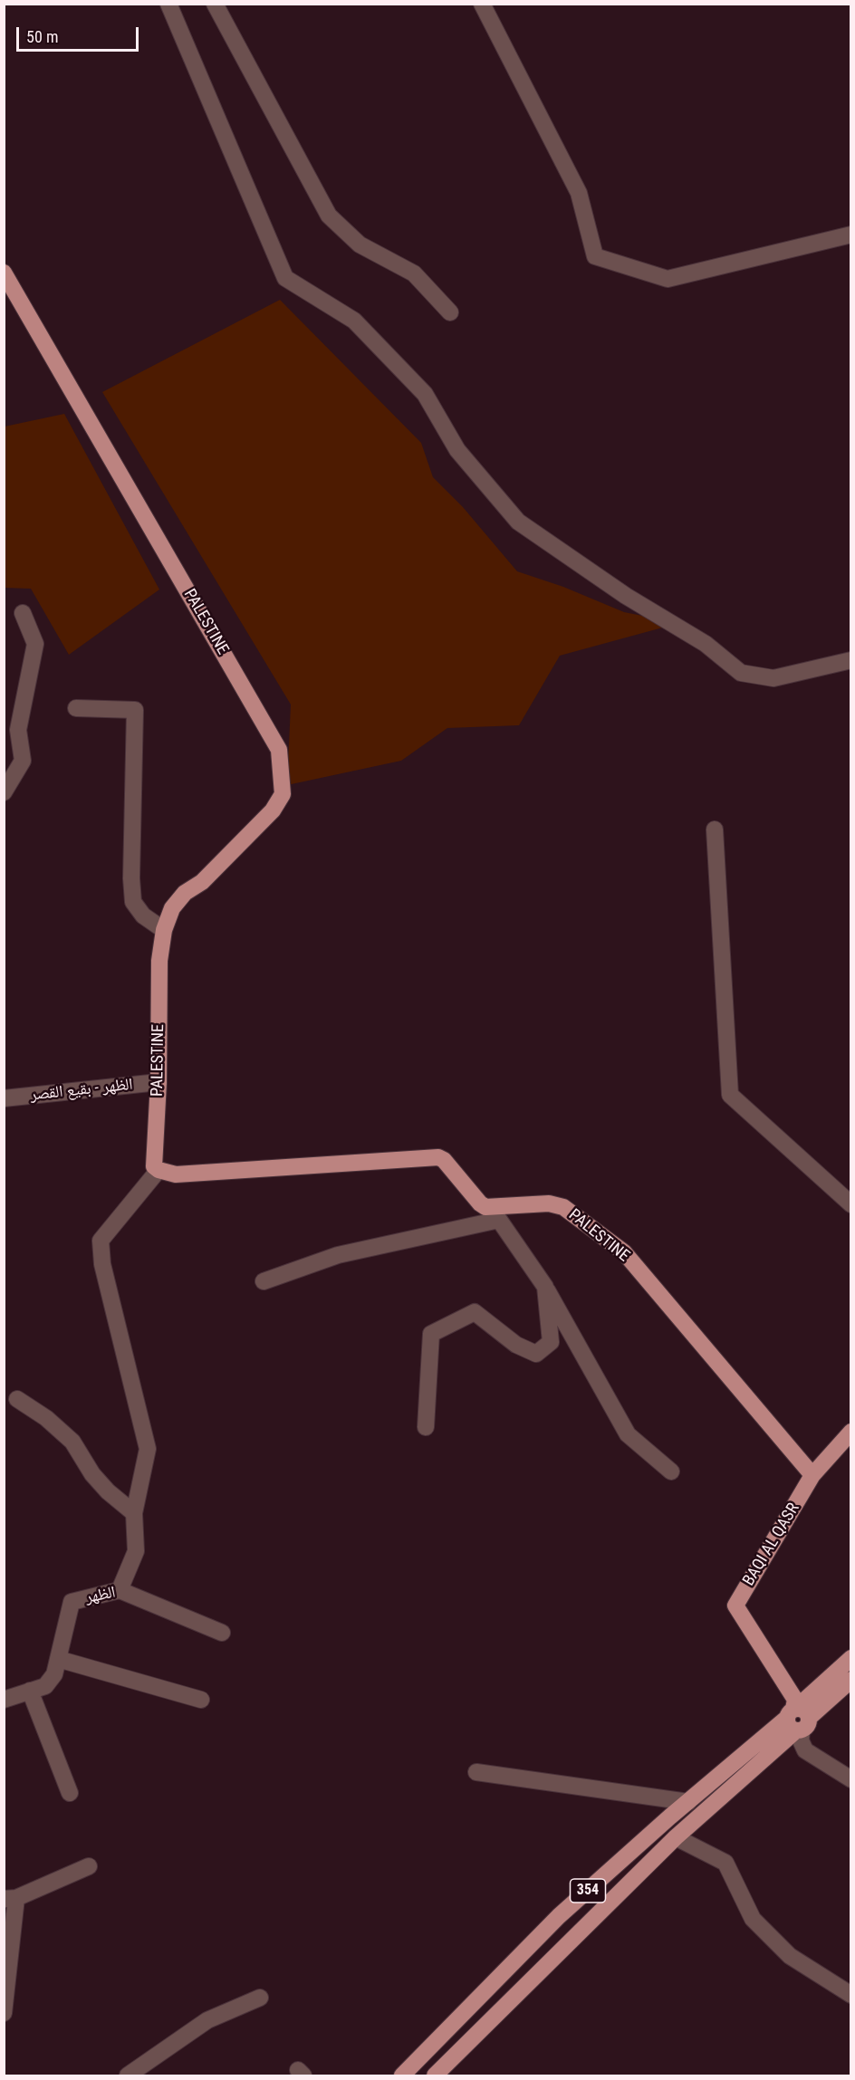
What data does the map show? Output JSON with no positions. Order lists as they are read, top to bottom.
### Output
{
  "streets": {
    "main road": ["PALESTINE", "BAQI AL QASR", "354"],
    "street": ["الظهر - بقيع القصر", "الظهر"]
  },
  "crossings": [
    ["PALESTINE", "الظهر - بقيع القصر"],
    ["PALESTINE", "BAQI AL QASR"]
  ],
  "scale_bar": "50 m"
}
